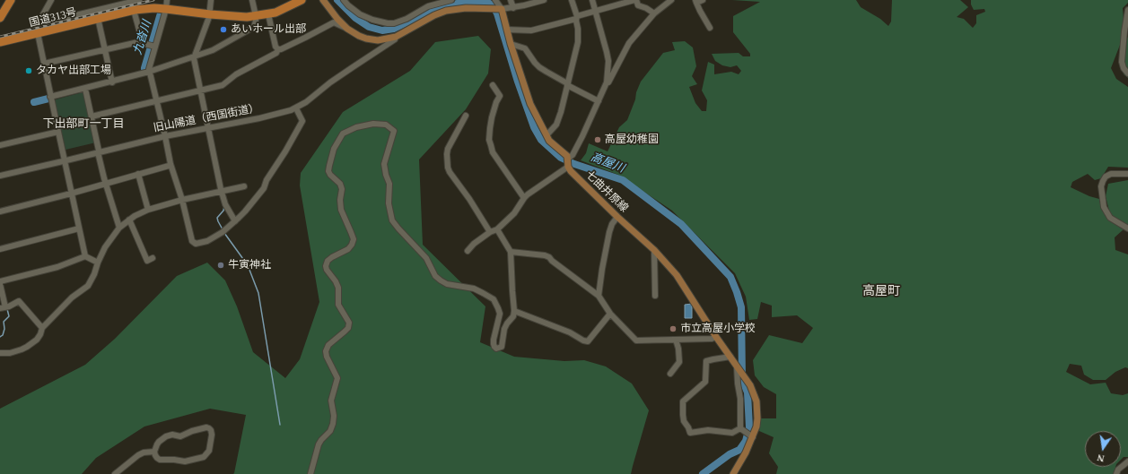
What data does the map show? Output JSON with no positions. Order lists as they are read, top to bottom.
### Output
{
  "streets": {
    "highway": ["国道313号"],
    "main road": ["七曲井原線"],
    "street": ["旧山陽道（西国街道）"]
  },
  "districts": ["下出部町一丁目", "高屋町"],
  "water": ["九沓川", "高屋川"],
  "places": [
    "あいホール出部",
    "タカヤ出部工場",
    "高屋幼稚園",
    "牛寅神社",
    "市立高屋小学校"
  ],
  "north": "bottom"
}
